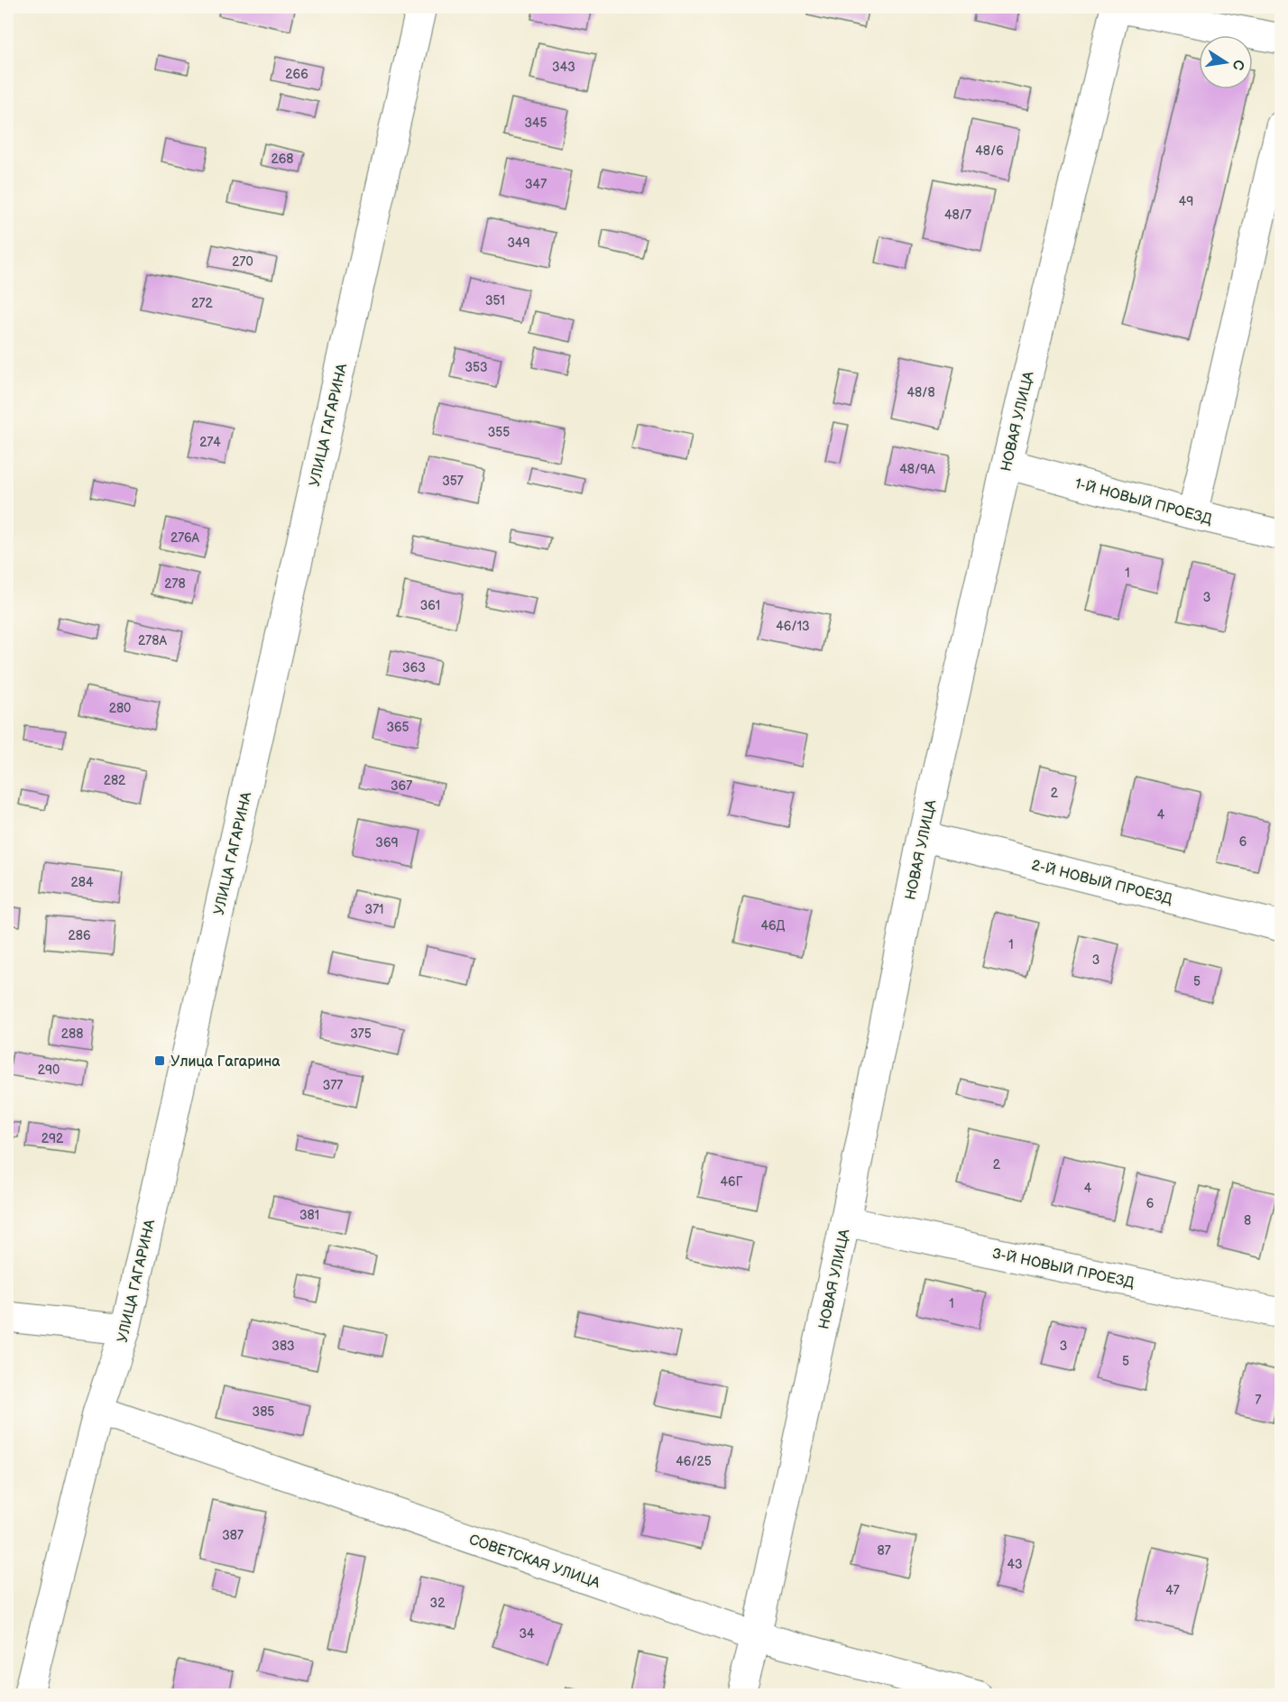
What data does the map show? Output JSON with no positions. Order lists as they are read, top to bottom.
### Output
{
  "streets": {
    "street": [
      "НОВАЯ УЛИЦА",
      "УЛИЦА ГАГАРИНА",
      "1-Й НОВЫЙ ПРОЕЗД",
      "2-Й НОВЫЙ ПРОЕЗД",
      "3-Й НОВЫЙ ПРОЕЗД",
      "СОВЕТСКАЯ УЛИЦА"
    ]
  },
  "crossings": [
    ["НОВАЯ УЛИЦА", "1-Й НОВЫЙ ПРОЕЗД"],
    ["НОВАЯ УЛИЦА", "2-Й НОВЫЙ ПРОЕЗД"],
    ["НОВАЯ УЛИЦА", "3-Й НОВЫЙ ПРОЕЗД"],
    ["НОВАЯ УЛИЦА", "СОВЕТСКАЯ УЛИЦА"],
    ["УЛИЦА ГАГАРИНА", "СОВЕТСКАЯ УЛИЦА"]
  ],
  "places": {
    "transit": ["Улица Гагарина"]
  },
  "house_numbers": [
    "343",
    "266",
    "345",
    "48/6",
    "268",
    "347",
    "49",
    "48/7",
    "349",
    "270",
    "351",
    "272",
    "353",
    "48/8",
    "355",
    "274",
    "48/9А",
    "357",
    "276А",
    "1",
    "278",
    "3",
    "361",
    "46/13",
    "278А",
    "363",
    "280",
    "365",
    "282",
    "367",
    "2",
    "4",
    "6",
    "369",
    "284",
    "371",
    "46Д",
    "286",
    "1",
    "3",
    "5",
    "288",
    "375",
    "290",
    "377",
    "292",
    "2",
    "46Г",
    "4",
    "6",
    "381",
    "8",
    "1",
    "383",
    "3",
    "5",
    "7",
    "385",
    "46/25",
    "387",
    "87",
    "43",
    "47",
    "32",
    "34"
  ],
  "north": "right"
}
